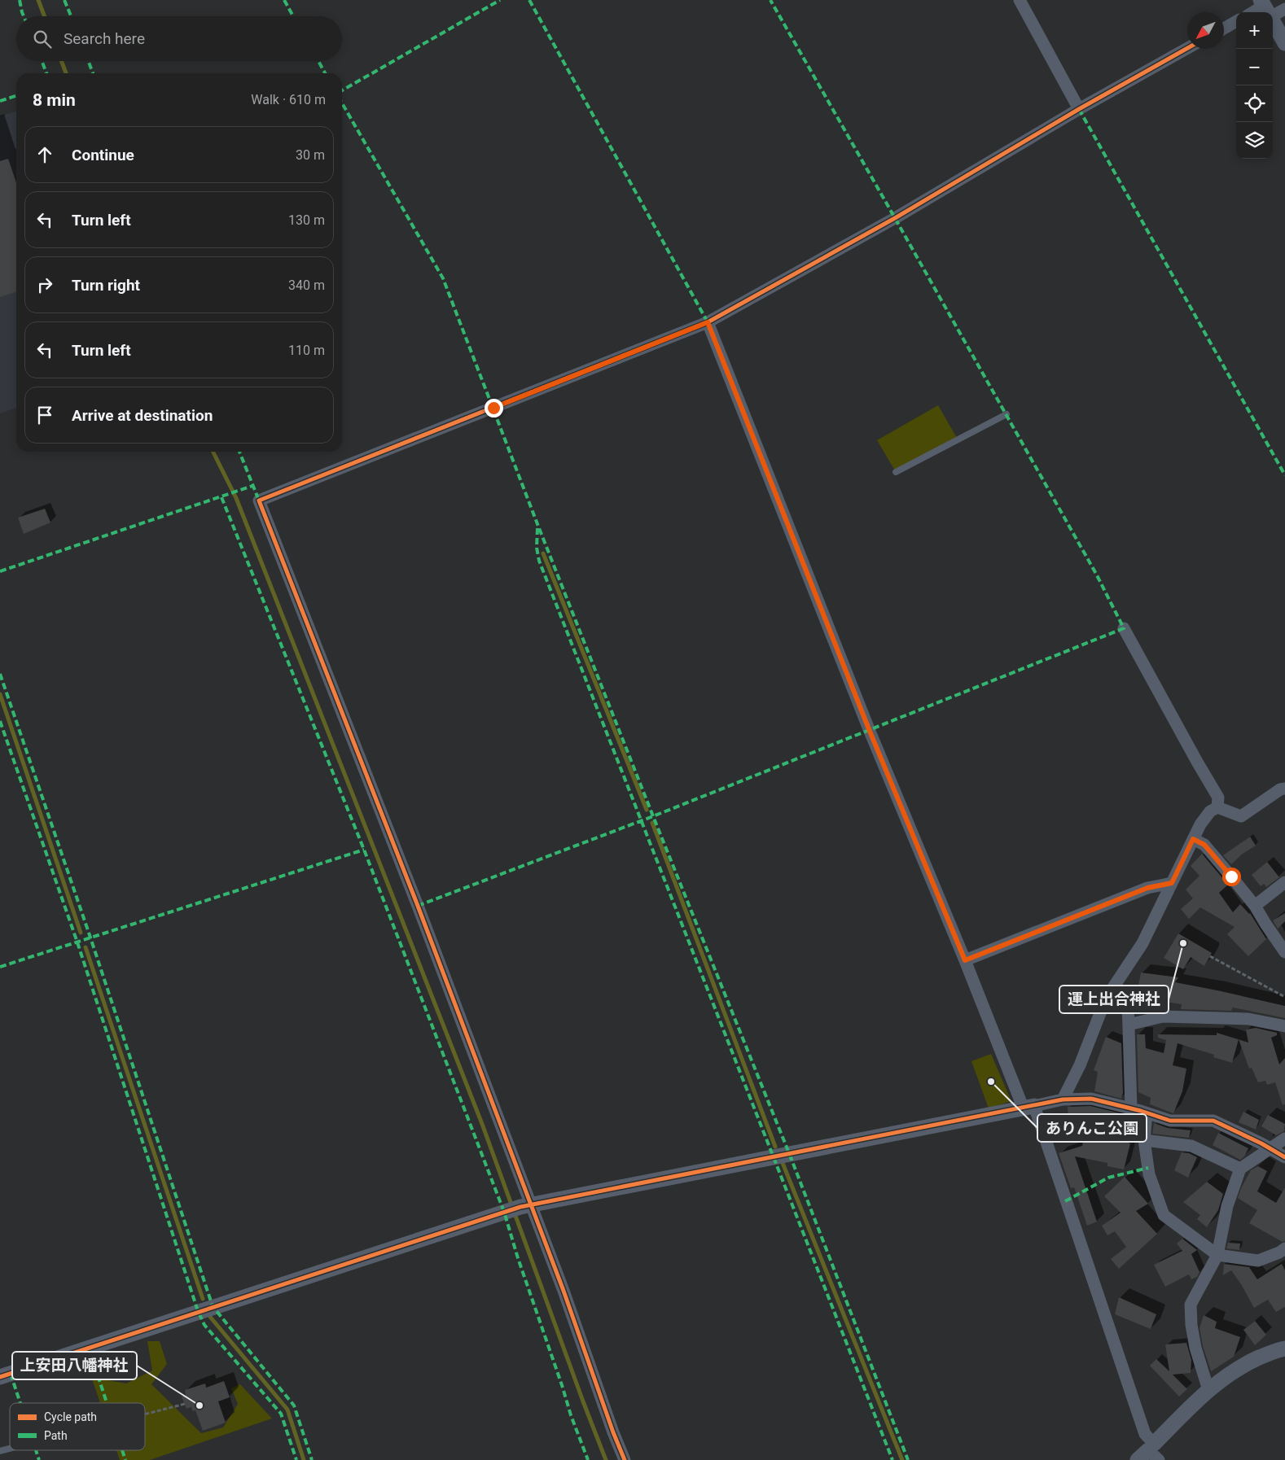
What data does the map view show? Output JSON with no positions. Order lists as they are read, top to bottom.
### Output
{
  "places": ["運上出合神社", "ありんこ公園", "上安田八幡神社"],
  "legend": ["Cycle path", "Path"],
  "north": "bottom left",
  "page": {
    "map_buttons": ["+", "−"],
    "search": "Search here",
    "heading": ["8 min", "Walk · 610 m"],
    "list": [
      ["Continue", "30 m"],
      ["Turn left", "130 m"],
      ["Turn right", "340 m"],
      ["Turn left", "110 m"],
      "Arrive at destination"
    ]
  }
}
